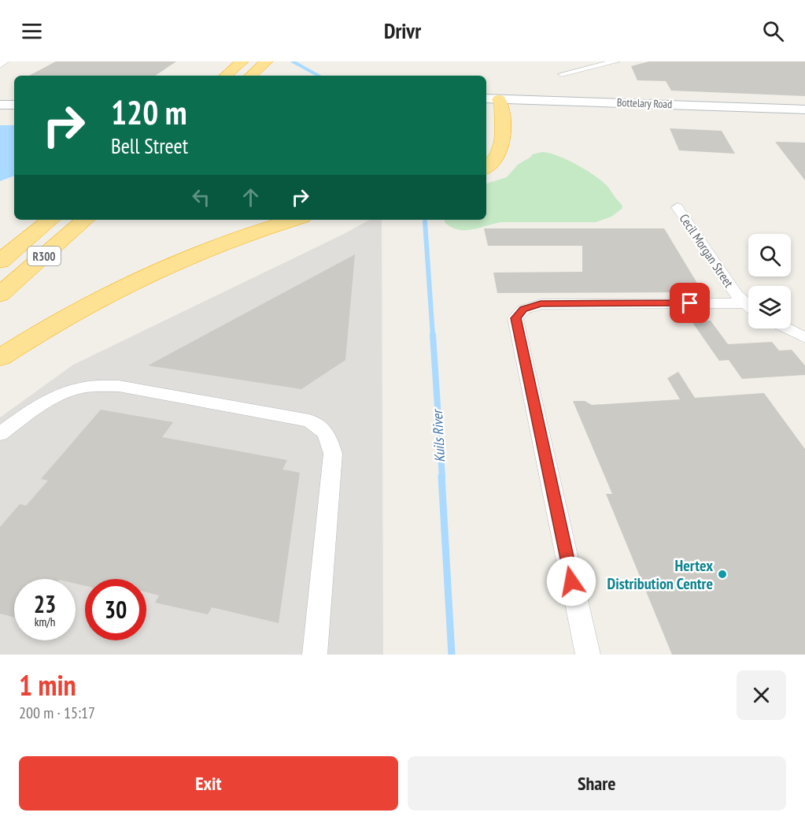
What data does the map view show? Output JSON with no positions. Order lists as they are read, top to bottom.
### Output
{
  "streets": {
    "highway": ["R300"],
    "main road": ["Bottelary Road"],
    "street": ["Cecil Morgan Street"]
  },
  "water": ["Kuils River"],
  "places": ["Hertex Distribution Centre"],
  "page": {
    "header": "Drivr",
    "turn": ["120 m", "Bell Street"],
    "speed": "23 km/h",
    "limit": "30",
    "heading": ["1 min", "200 m · 15:17"],
    "buttons": ["Exit", "Share"]
  }
}
